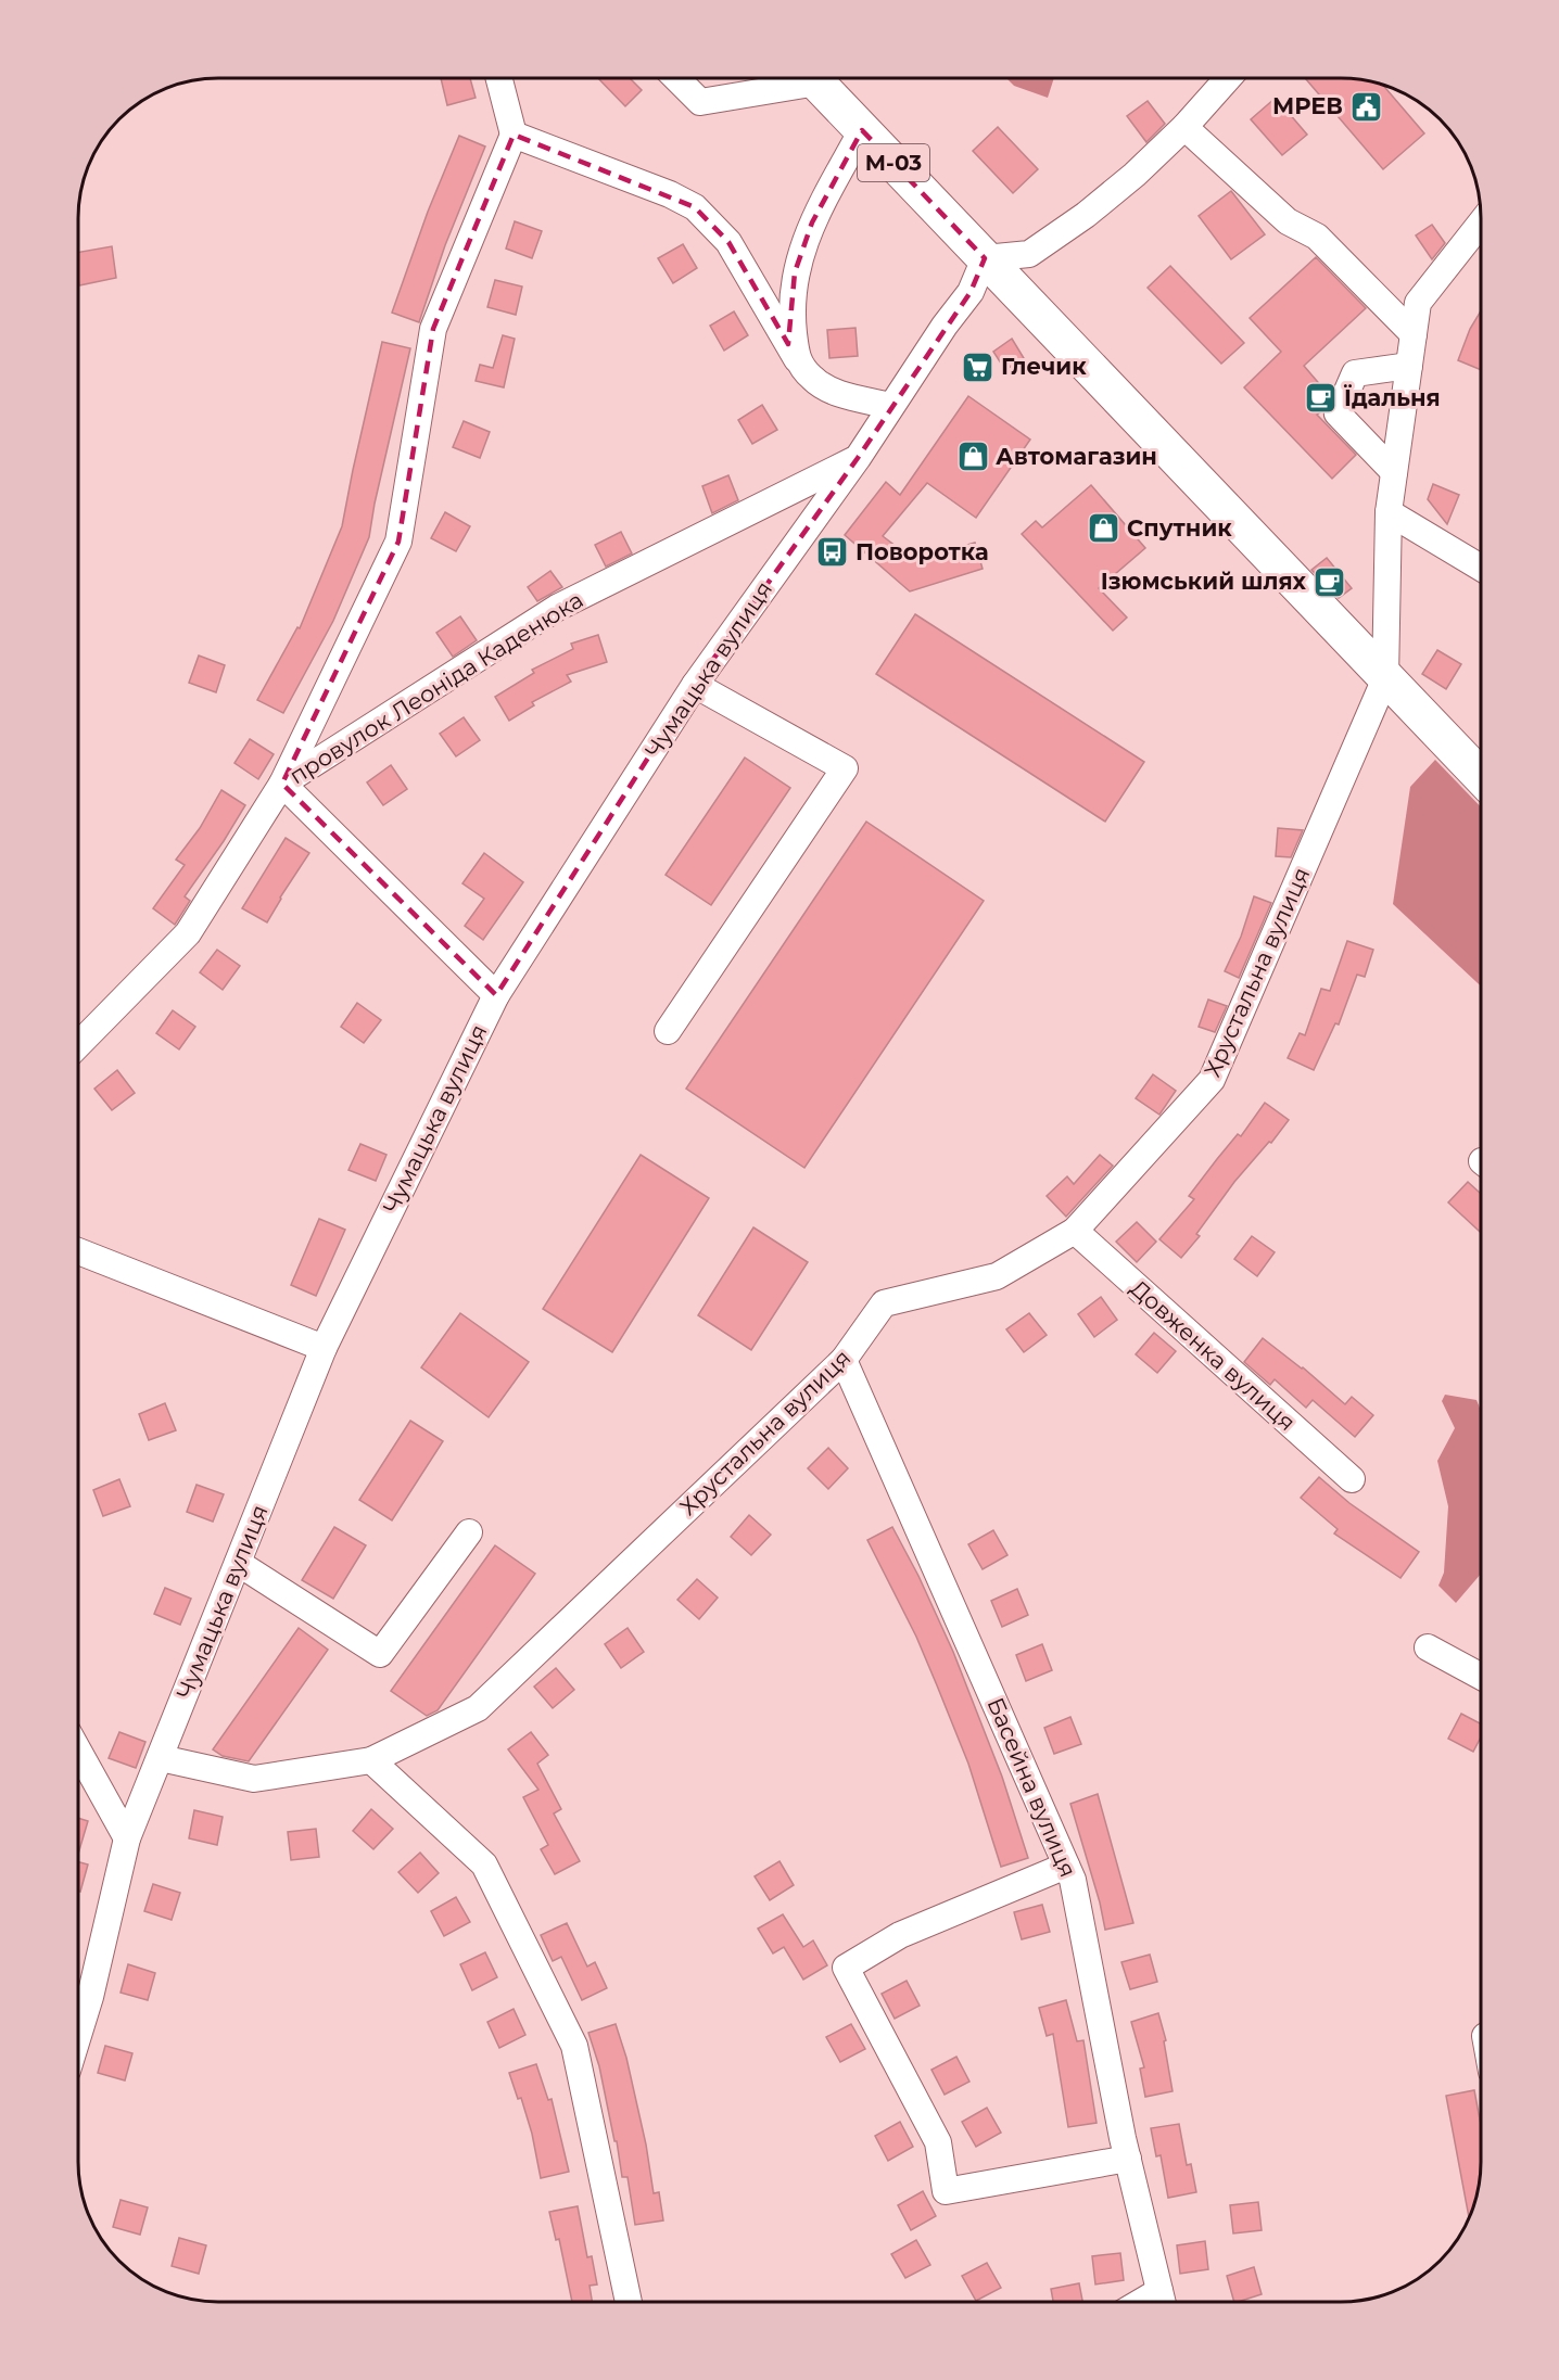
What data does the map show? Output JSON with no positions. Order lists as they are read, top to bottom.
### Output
{
  "streets": {
    "highway": ["М-03"],
    "street": [
      "Чумацька вулиця",
      "провулок Леоніда Каденюка",
      "Хрустальна вулиця",
      "Довженка вулиця",
      "Басейна вулиця"
    ]
  },
  "crossings": [
    ["М-03", "Чумацька вулиця"],
    ["М-03", "Хрустальна вулиця"],
    ["Чумацька вулиця", "провулок Леоніда Каденюка"],
    ["Чумацька вулиця", "Хрустальна вулиця"],
    ["Хрустальна вулиця", "Довженка вулиця"],
    ["Хрустальна вулиця", "Басейна вулиця"]
  ],
  "places": {
    "public building": ["МРЕВ"],
    "supermarket": ["Глечик"],
    "cafe": ["Їдальня", "Ізюмський шлях"],
    "shop": ["Автомагазин", "Спутник"],
    "bus stop": ["Поворотка"]
  }
}
